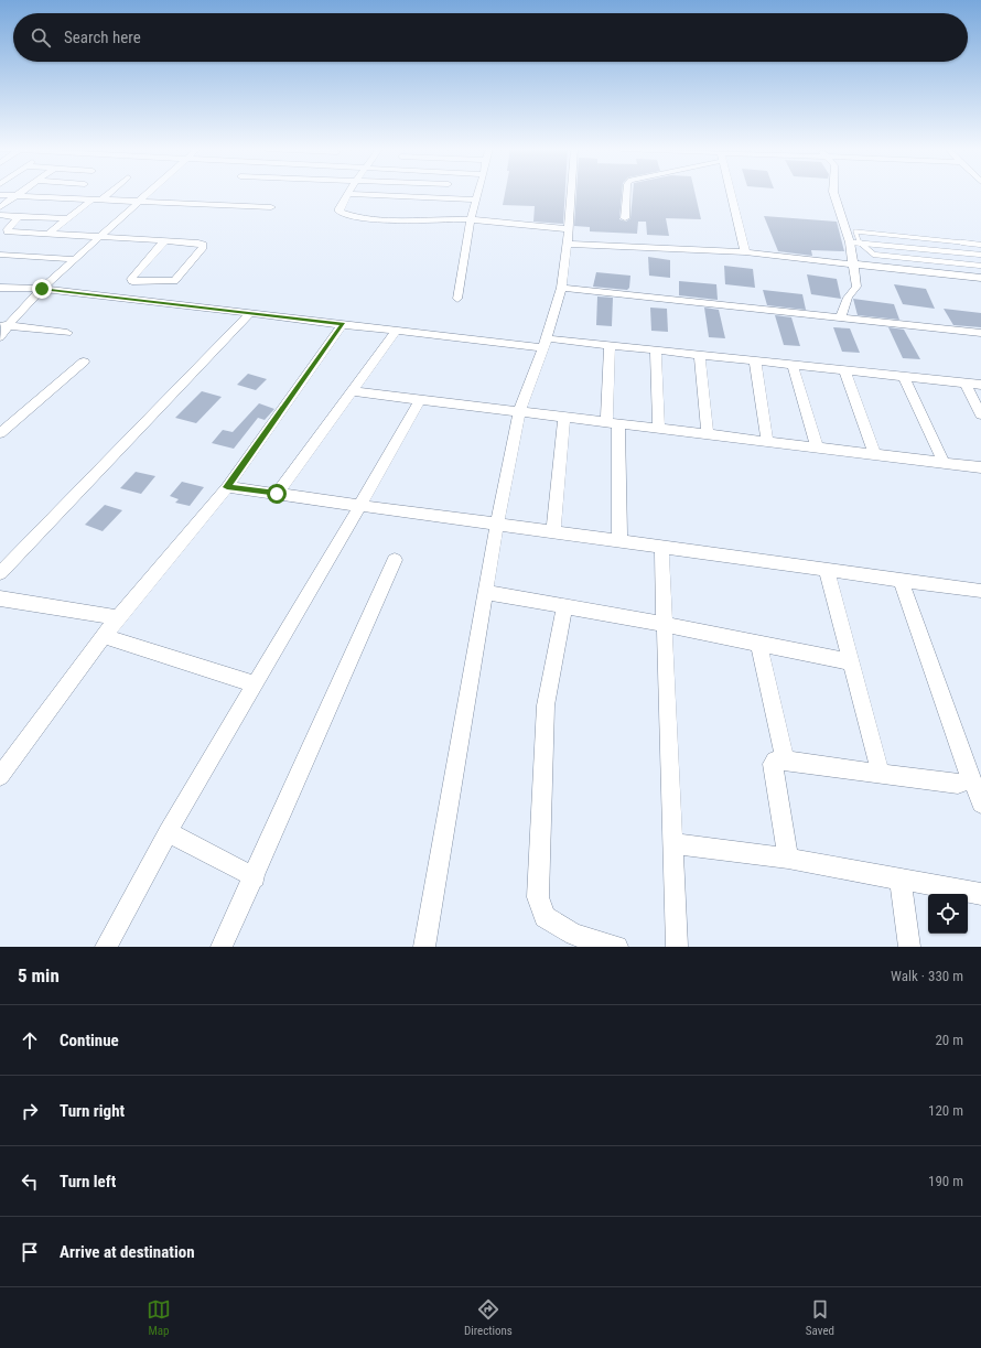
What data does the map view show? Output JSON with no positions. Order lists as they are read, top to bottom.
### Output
{
  "page": {
    "search": "Search here",
    "heading": ["5 min", "Walk · 330 m"],
    "list": [
      ["Continue", "20 m"],
      ["Turn right", "120 m"],
      ["Turn left", "190 m"],
      "Arrive at destination"
    ],
    "nav": ["Map", "Directions", "Saved"]
  }
}
